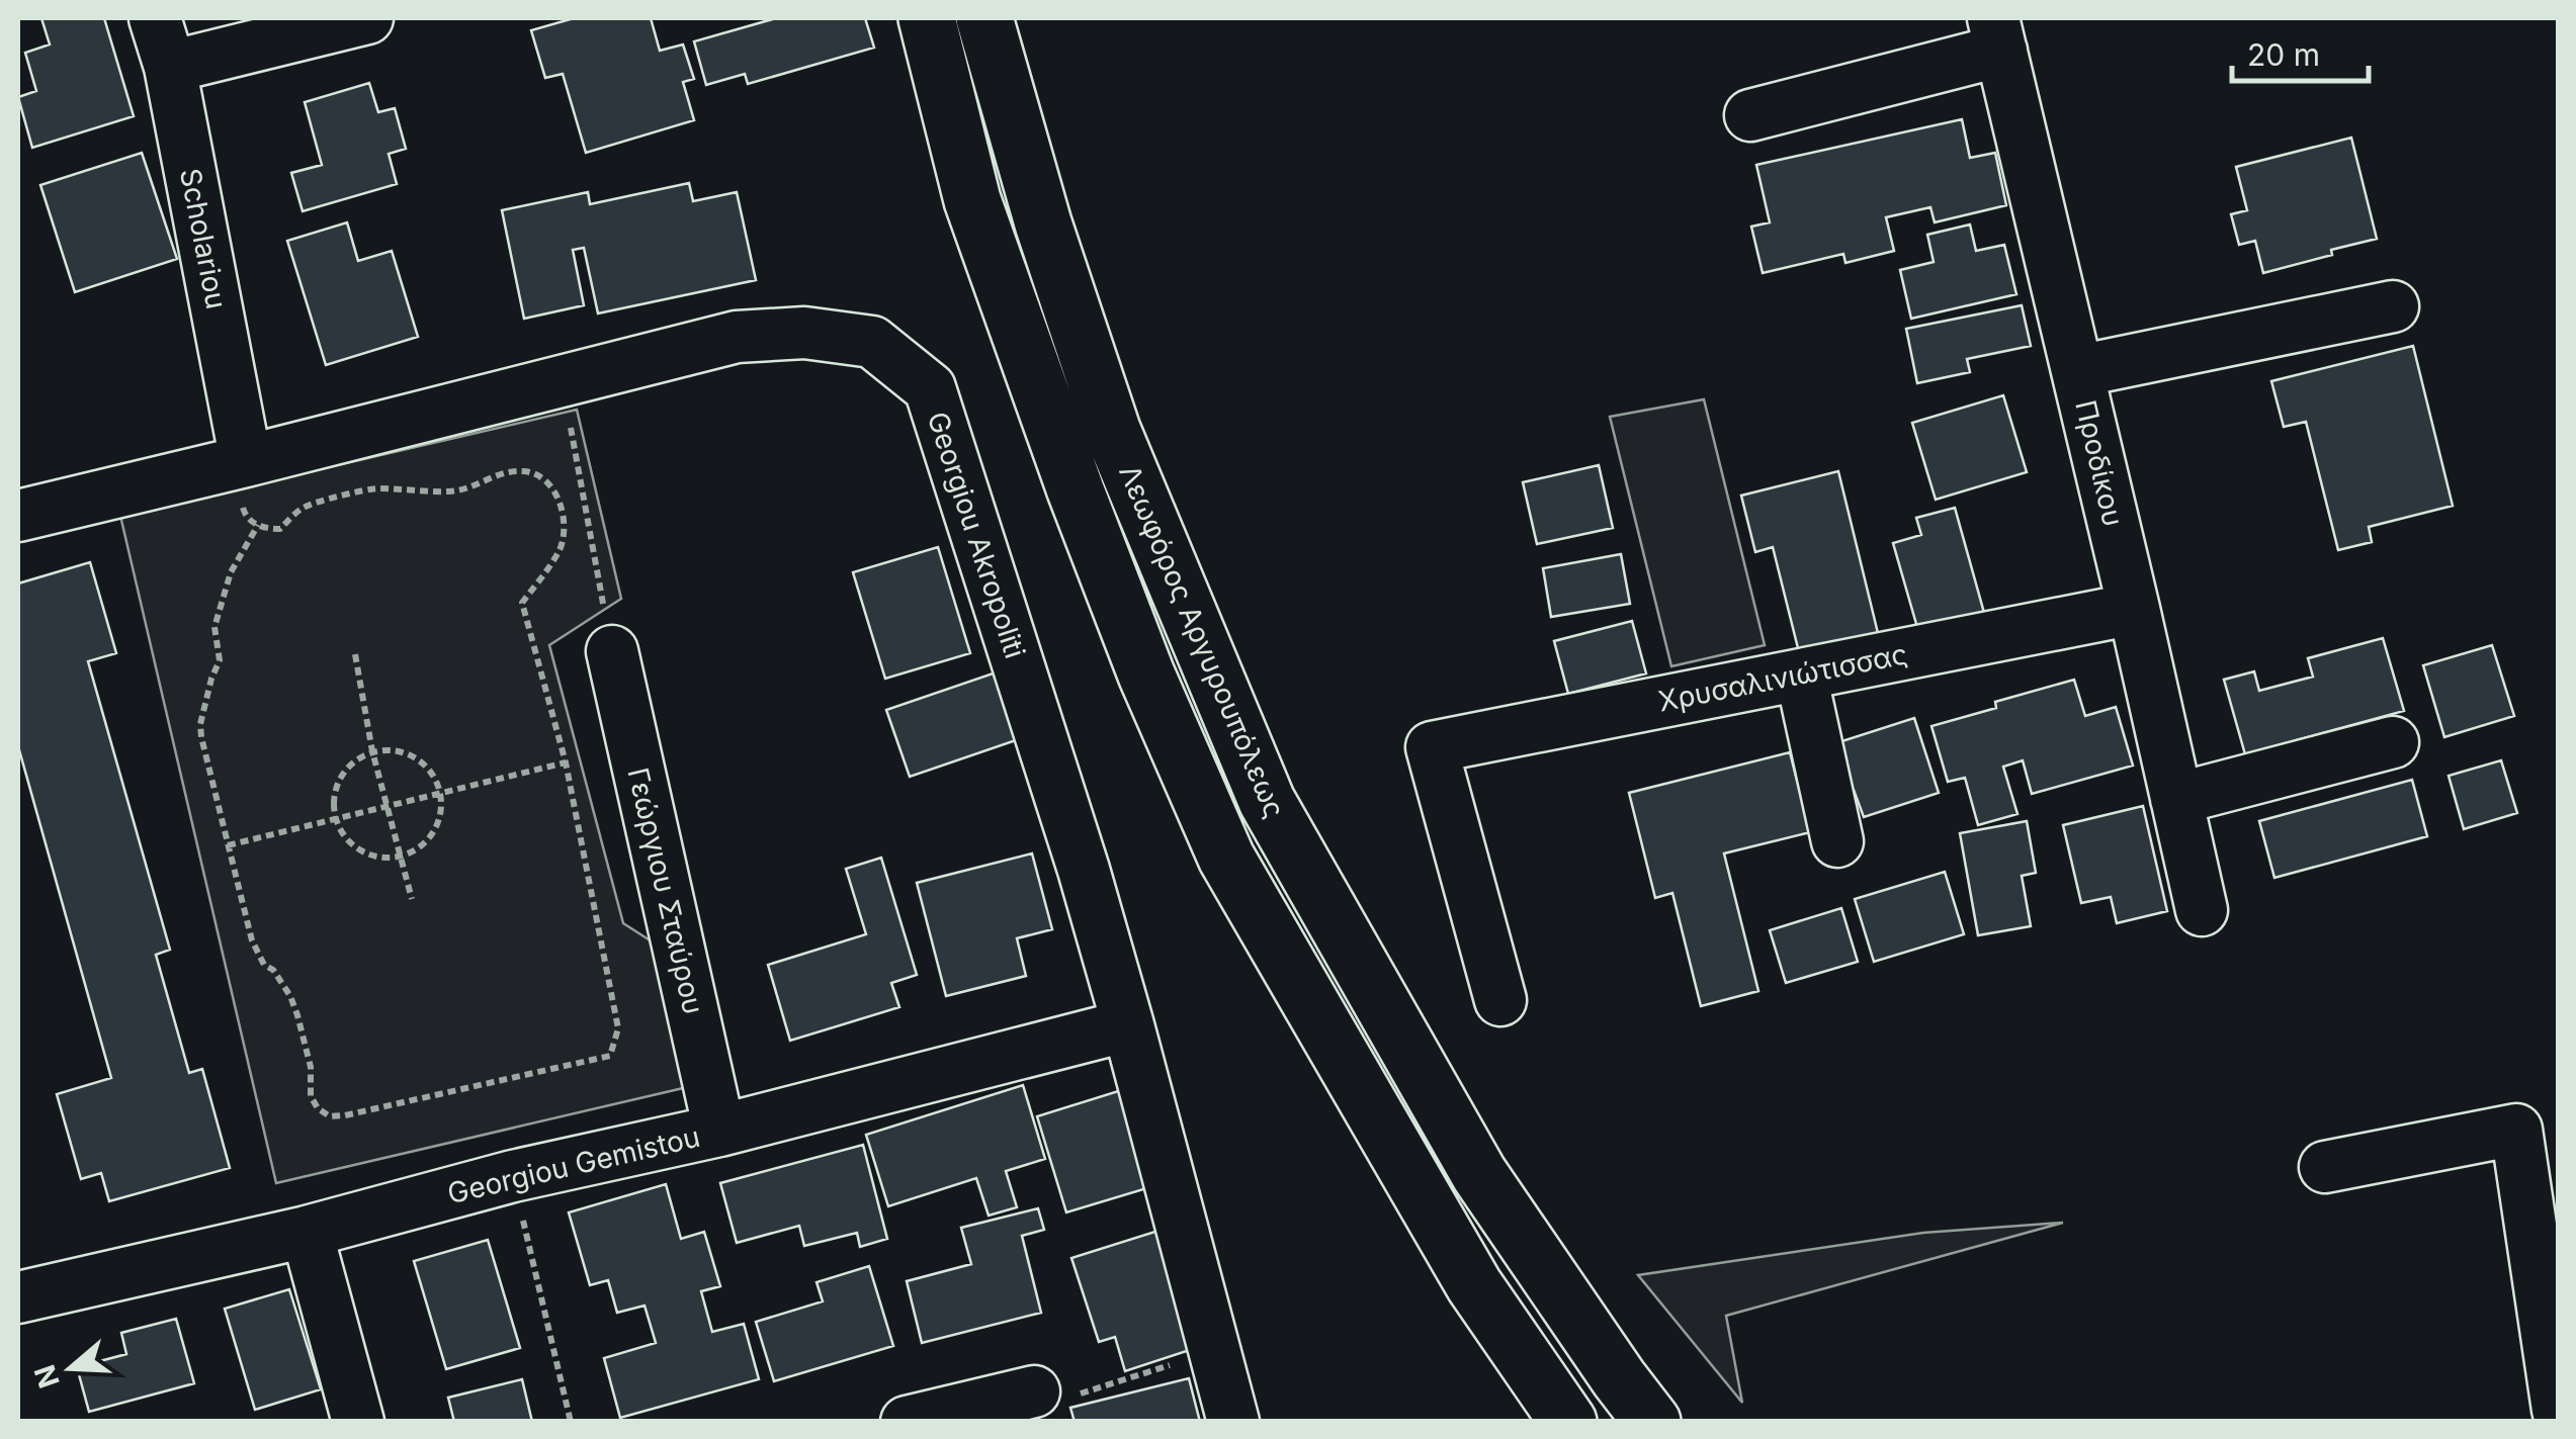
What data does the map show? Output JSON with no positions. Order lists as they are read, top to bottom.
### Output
{
  "streets": {
    "main road": ["Λεωφόρος Αργυρουπόλεως"],
    "street": [
      "Scholariou",
      "Προδίκου",
      "Georgiou Akropoliti",
      "Χρυσαλινιώτισσας",
      "Γεώργιου Σταύρου",
      "Georgiou Gemistou"
    ]
  },
  "crossings": [
    ["Scholariou", "Georgiou Akropoliti"],
    ["Προδίκου", "Χρυσαλινιώτισσας"],
    ["Georgiou Akropoliti", "Georgiou Gemistou"],
    ["Γεώργιου Σταύρου", "Georgiou Gemistou"]
  ],
  "scale_bar": "20 m",
  "north": "left"
}
